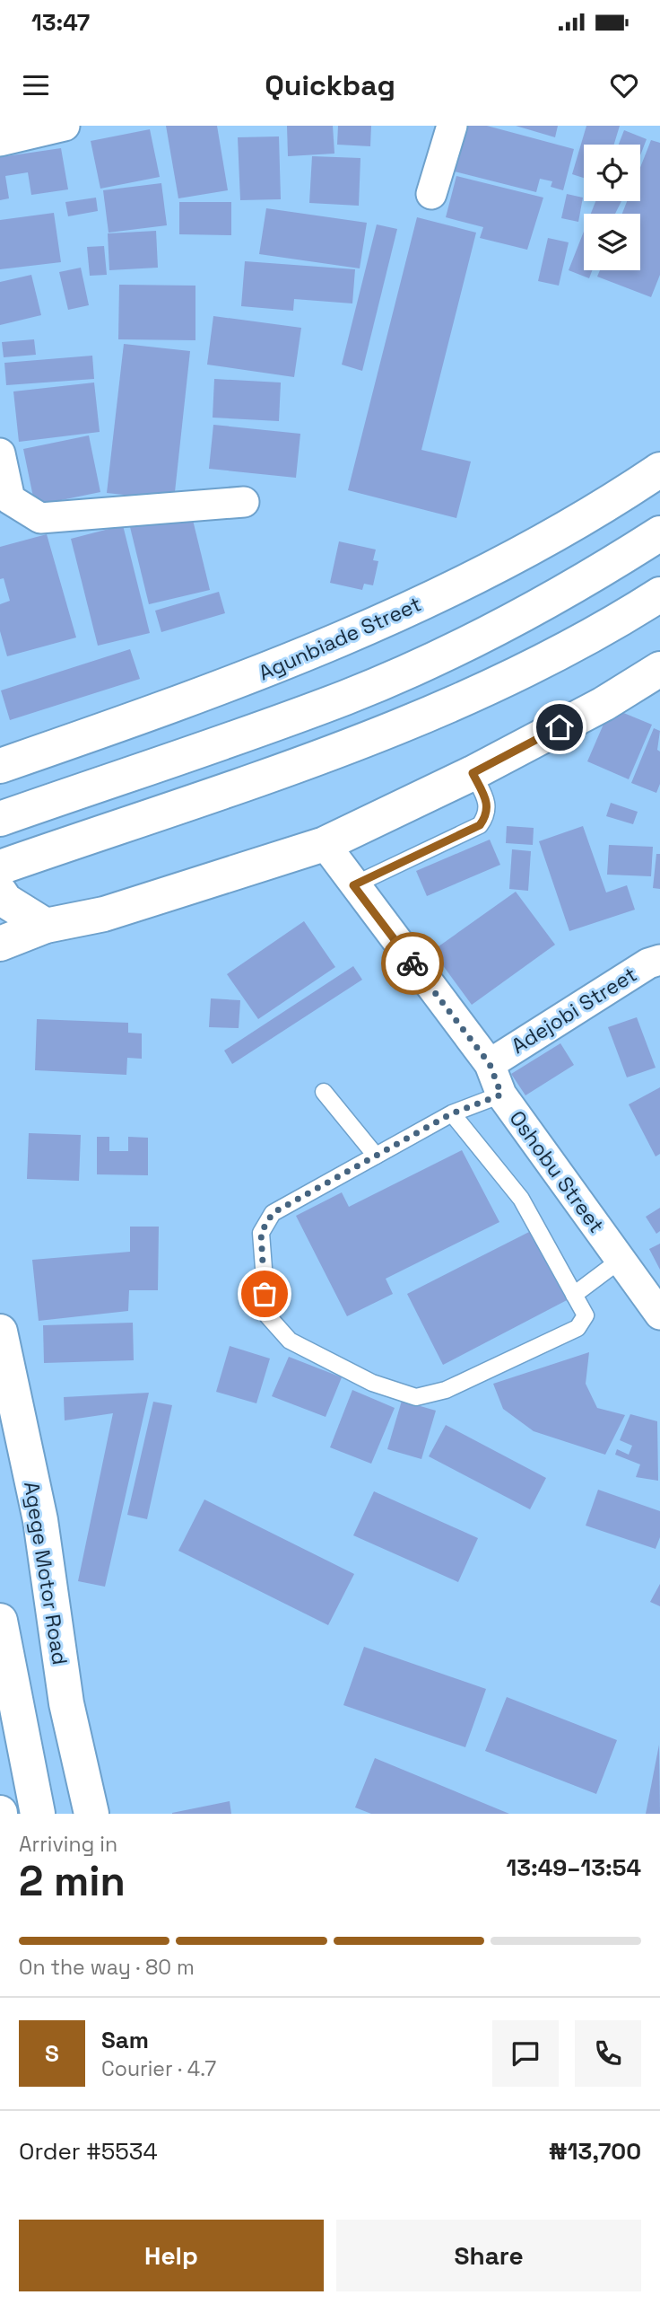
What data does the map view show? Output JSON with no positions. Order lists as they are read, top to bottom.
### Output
{
  "streets": {
    "main road": ["Agunbiade Street", "Agege Motor Road"],
    "street": ["Adejobi Street", "Oshobu Street"]
  },
  "crossings": [
    ["Adejobi Street", "Oshobu Street"]
  ],
  "page": {
    "status": "13:47",
    "header": "Quickbag",
    "heading": ["2 min", "Arriving in", "13:49–13:54"],
    "panel": [
      "Sam",
      "Courier · 4.7",
      "Order #5534",
      "₦13,700"
    ],
    "bar": "On the way · 80 m",
    "round": "S",
    "buttons": ["Help", "Share"]
  }
}
